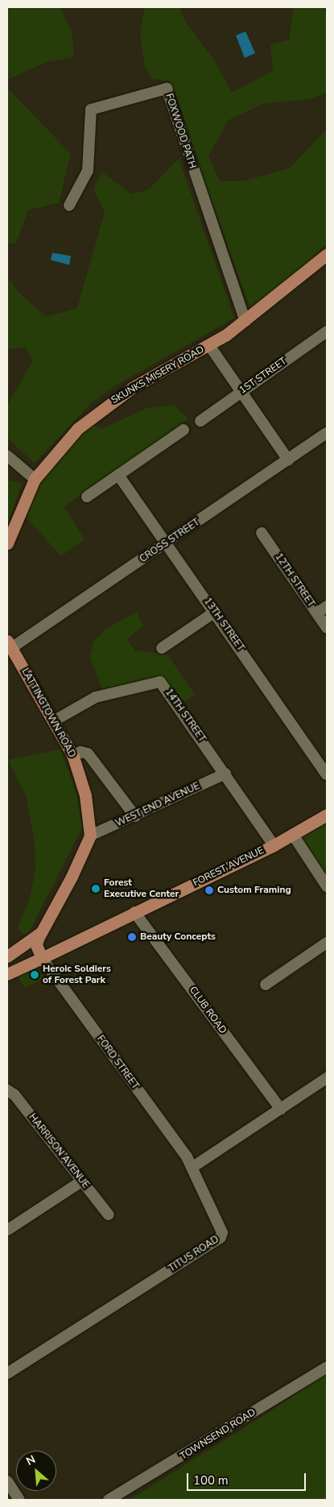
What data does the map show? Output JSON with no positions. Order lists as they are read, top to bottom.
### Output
{
  "streets": {
    "main road": ["SKUNKS MISERY ROAD", "LATTINGTOWN ROAD", "FOREST AVENUE"],
    "street": [
      "FOXWOOD PATH",
      "1ST STREET",
      "CROSS STREET",
      "12TH STREET",
      "13TH STREET",
      "14TH STREET",
      "WEST END AVENUE",
      "CLUB ROAD",
      "FORD STREET",
      "HARRISON AVENUE",
      "TITUS ROAD",
      "TOWNSEND ROAD"
    ]
  },
  "crossings": [
    ["FOXWOOD PATH", "SKUNKS MISERY ROAD"],
    ["CROSS STREET", "13TH STREET"],
    ["CROSS STREET", "LATTINGTOWN ROAD"],
    ["LATTINGTOWN ROAD", "14TH STREET"],
    ["LATTINGTOWN ROAD", "WEST END AVENUE"],
    ["14TH STREET", "WEST END AVENUE"],
    ["14TH STREET", "FOREST AVENUE"],
    ["FOREST AVENUE", "CLUB ROAD"],
    ["FOREST AVENUE", "FORD STREET"],
    ["FORD STREET", "TITUS ROAD"]
  ],
  "places": [
    "Forest Executive Center",
    "Custom Framing",
    "Beauty Concepts",
    "Heroic Soldiers of Forest Park"
  ],
  "scale_bar": "100 m",
  "north": "top left"
}
